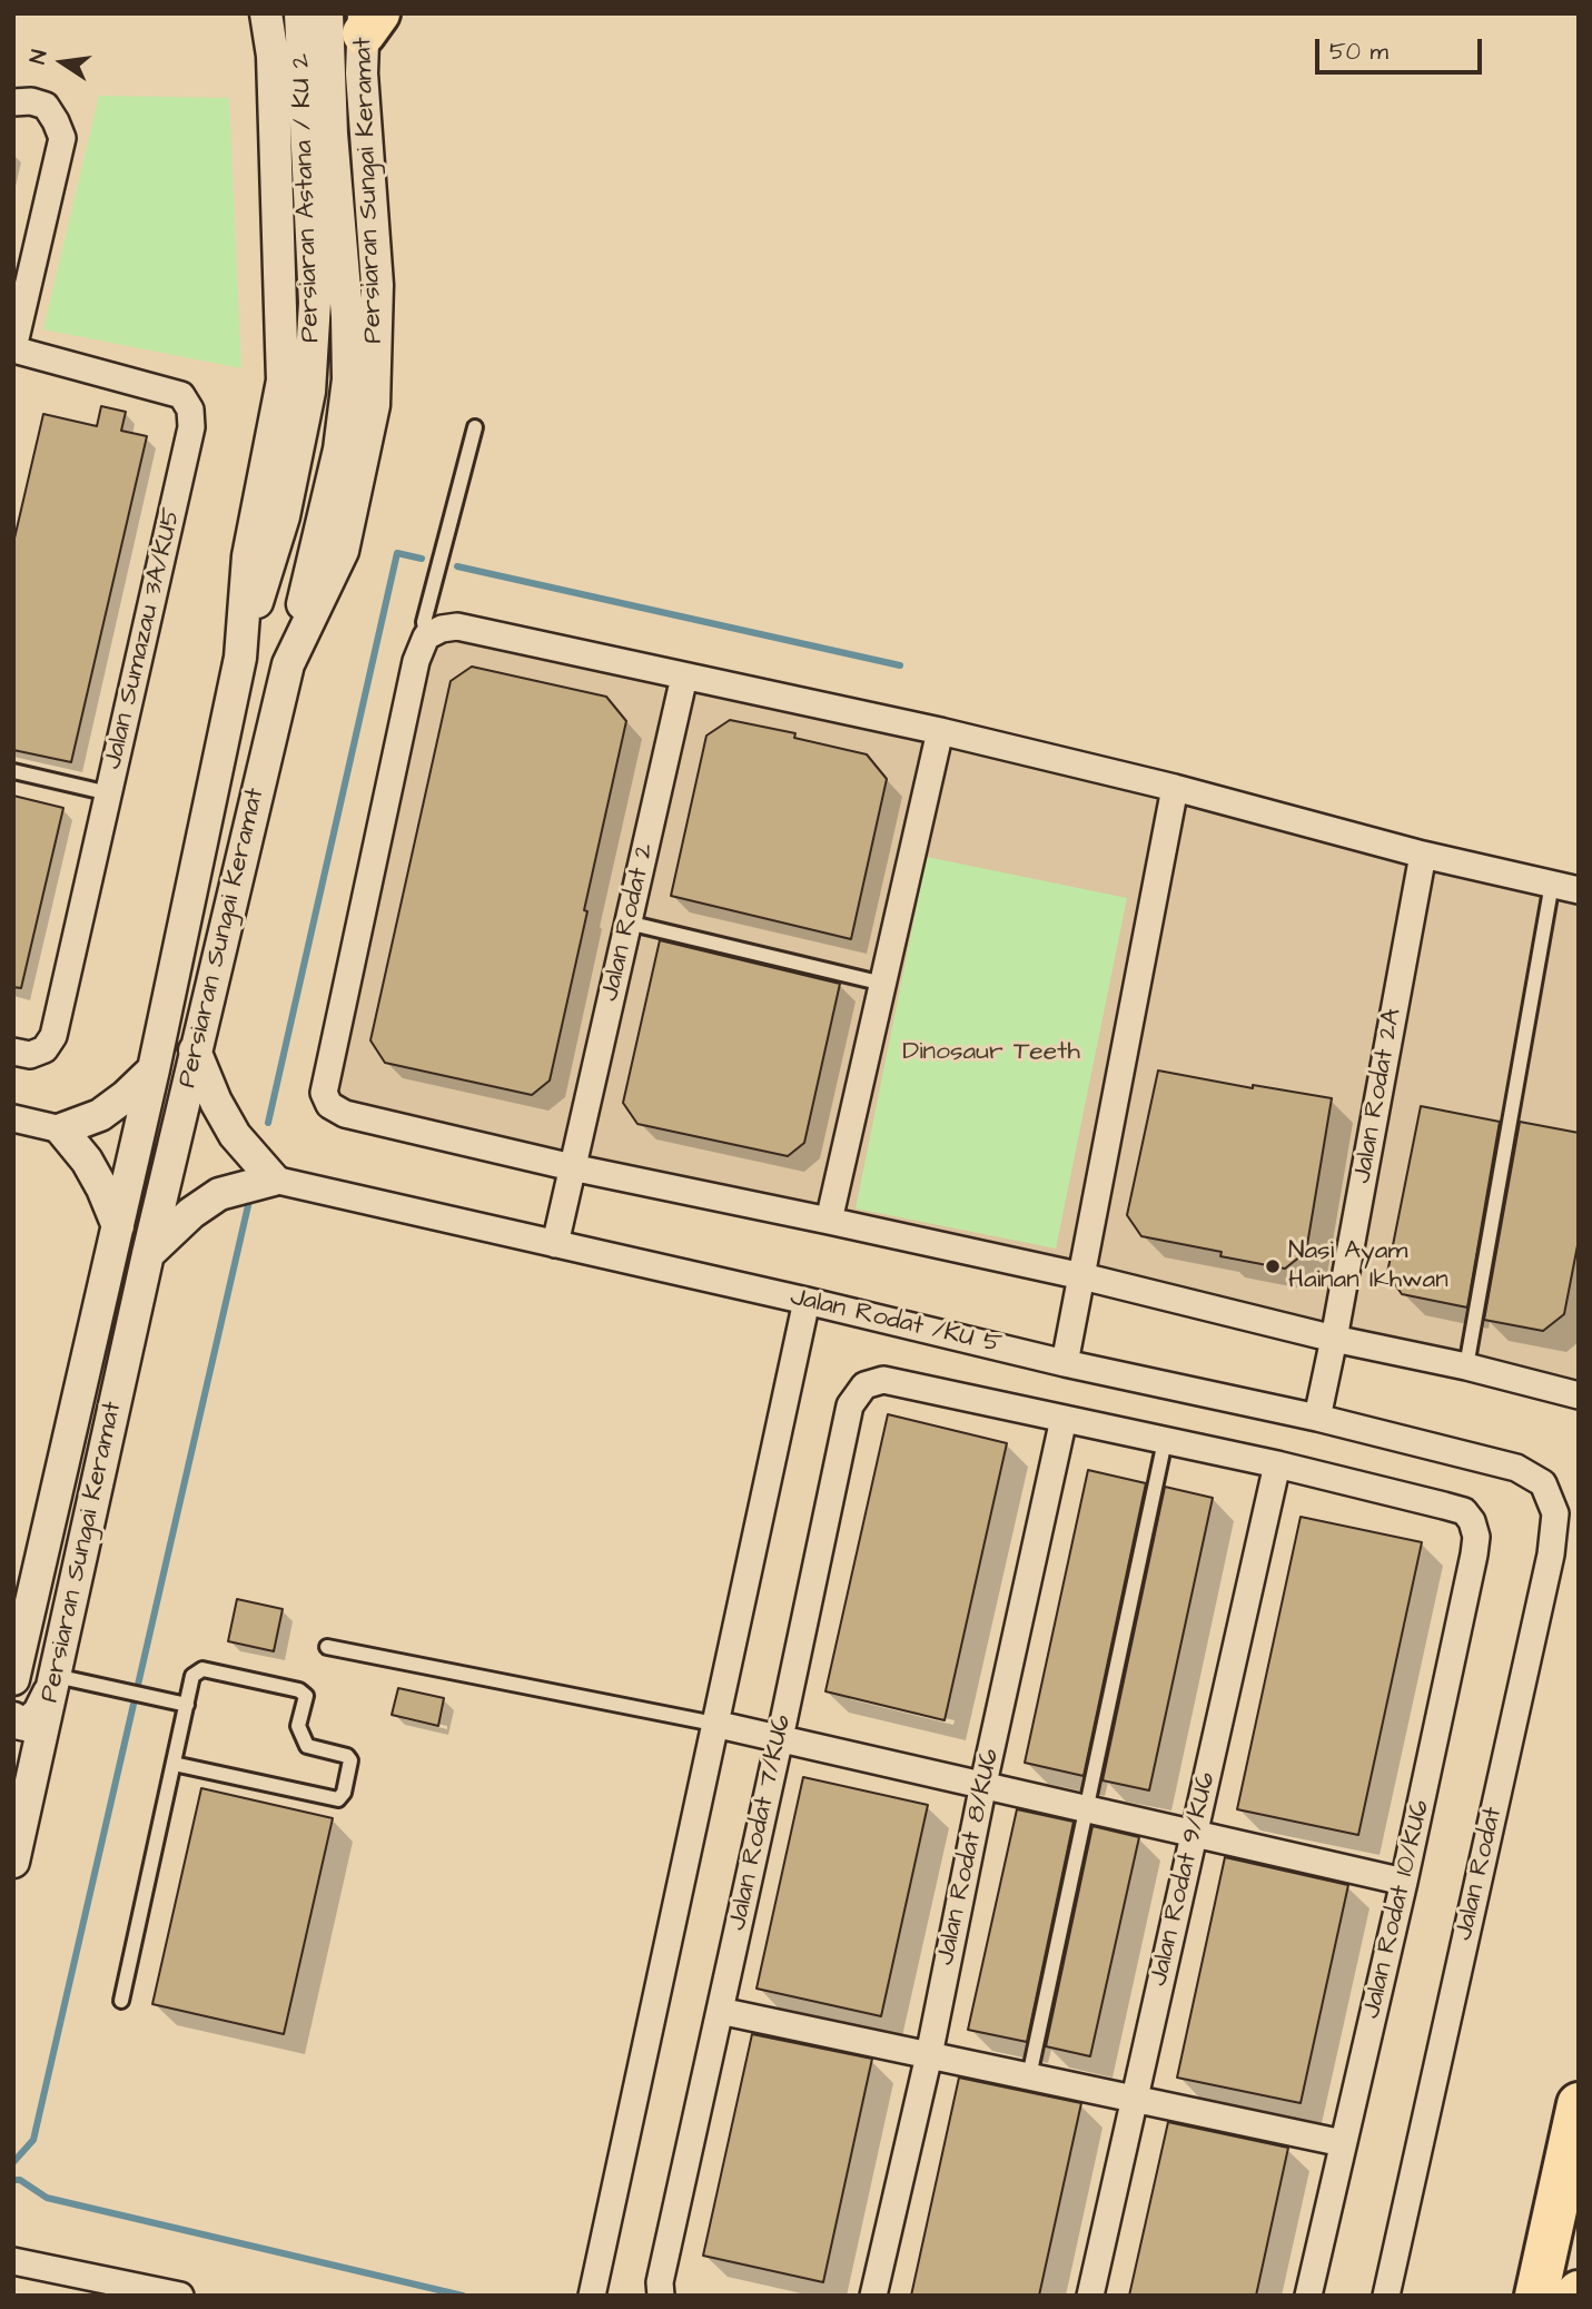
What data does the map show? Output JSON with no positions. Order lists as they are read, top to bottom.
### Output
{
  "streets": {
    "street": [
      "Persiaran Sungai Keramat",
      "Persiaran Astana / KU 2",
      "Jalan Sumazau 3A/KU5",
      "Jalan Rodat 2",
      "Jalan Rodat 2A",
      "Jalan Rodat /KU 5",
      "Jalan Rodat 7/KU6",
      "Jalan Rodat 8/KU6",
      "Jalan Rodat",
      "Jalan Rodat 9/KU6",
      "Jalan Rodat 10/KU6"
    ]
  },
  "crossings": [
    ["Persiaran Sungai Keramat", "Persiaran Astana / KU 2"],
    ["Jalan Rodat 2", "Jalan Rodat /KU 5"],
    ["Jalan Rodat 2A", "Jalan Rodat /KU 5"],
    ["Jalan Rodat /KU 5", "Jalan Rodat"],
    ["Jalan Rodat 7/KU6", "Jalan Rodat 8/KU6"],
    ["Jalan Rodat 9/KU6", "Jalan Rodat 10/KU6"]
  ],
  "parks": ["Dinosaur Teeth"],
  "places": ["Nasi Ayam Hainan Ikhwan"],
  "scale_bar": "50 m",
  "north": "left"
}
